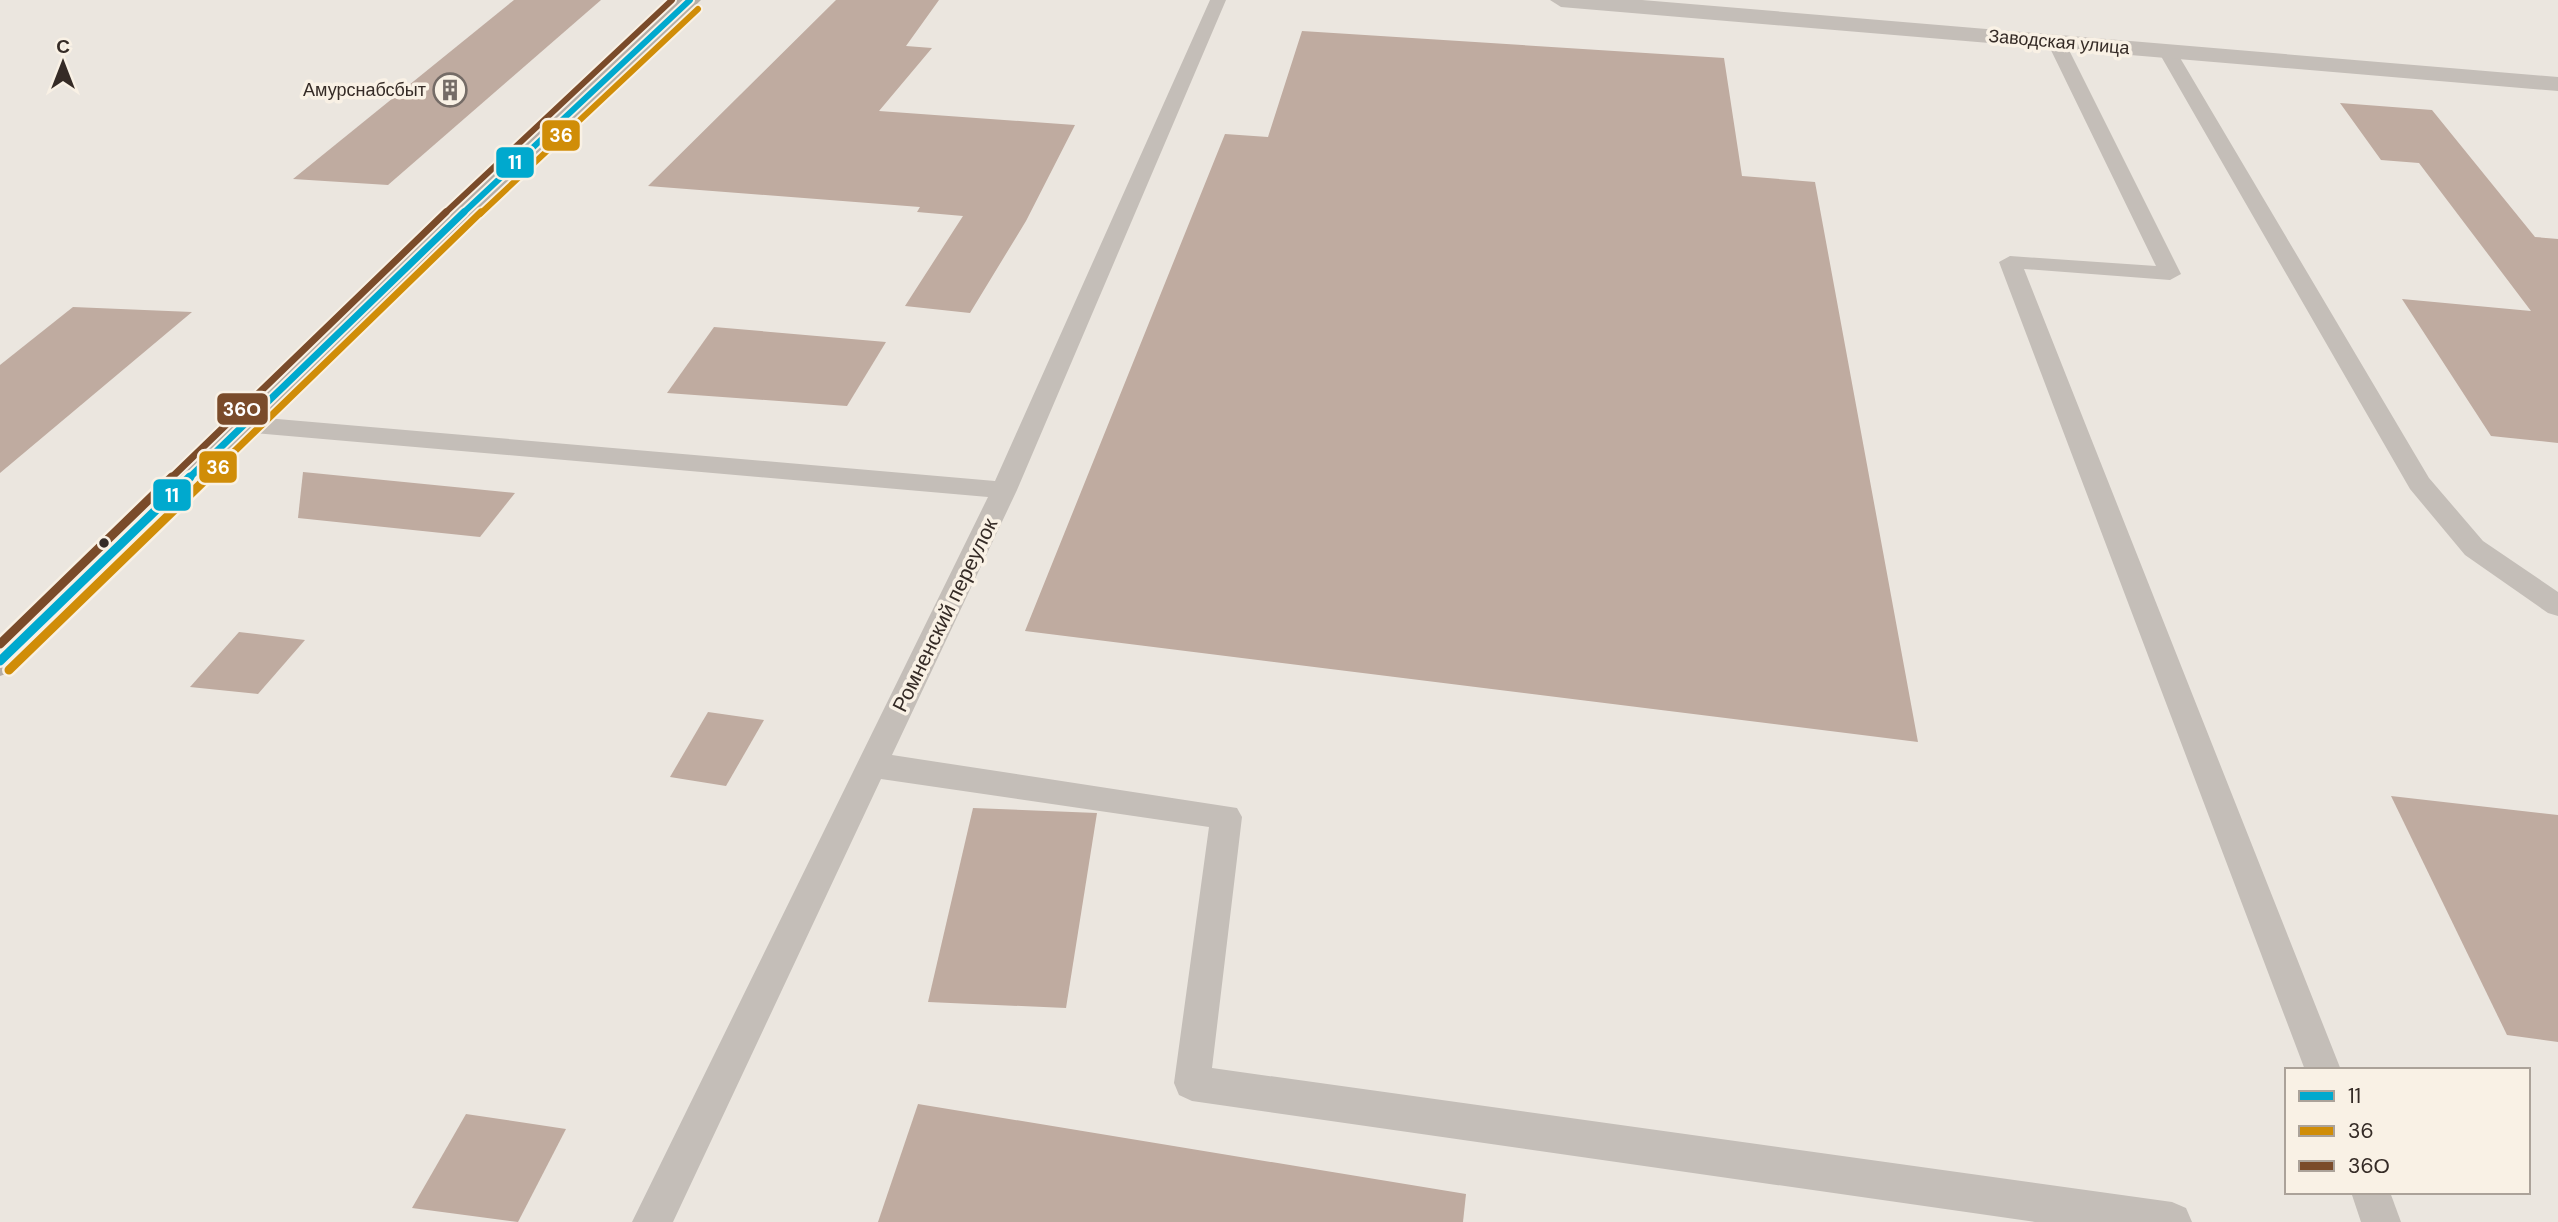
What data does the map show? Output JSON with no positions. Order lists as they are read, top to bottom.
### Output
{
  "streets": {
    "street": ["Заводская улица"],
    "lane": ["Ромненский переулок"]
  },
  "places": {
    "building": ["Амурснабсбыт"]
  },
  "lines": ["transit line 11", "transit line 36О", "transit line 36"],
  "legend": ["11", "36", "36О"],
  "north": "top"
}
